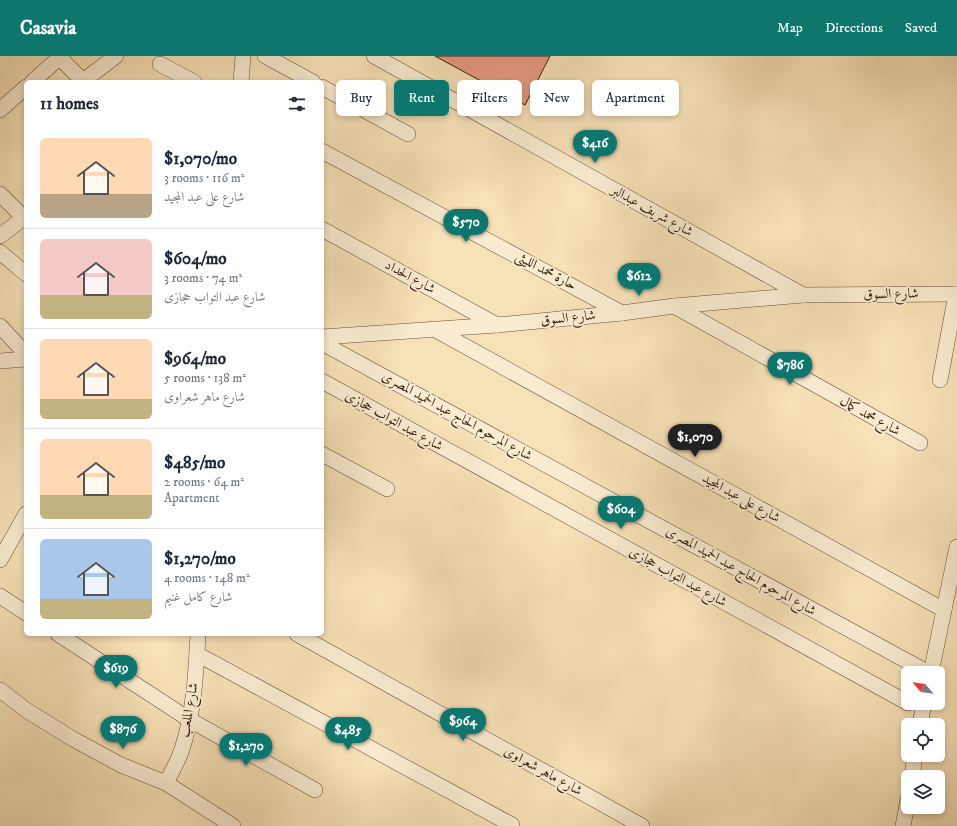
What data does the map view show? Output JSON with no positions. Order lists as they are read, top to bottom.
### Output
{
  "streets": {
    "street": [
      "شارع شريف عبدالبر",
      "حارة محمد الليثى",
      "شارع الحداد",
      "شارع السوق",
      "شارع المرحوم الحاج عبد الحميد المصرى",
      "شارع محمد كمال",
      "شارع عبد التواب حجازى",
      "شارع على عبد المجيد",
      "شارع الملعب",
      "شارع ماهر شعراوى"
    ]
  },
  "crossings": [
    ["شارع شريف عبدالبر", "شارع السوق"],
    ["حارة محمد الليثى", "شارع السوق"],
    ["شارع الحداد", "شارع السوق"],
    ["شارع السوق", "شارع محمد كمال"],
    ["شارع السوق", "شارع على عبد المجيد"]
  ],
  "north": "top left",
  "page": {
    "header": "Casavia",
    "nav": ["Map", "Directions", "Saved"],
    "chip": [
      "Buy",
      "Rent",
      "Filters",
      "New",
      "Apartment"
    ],
    "heading": "11 homes",
    "list": [
      {
        "name": "$1,070/mo",
        "note": "3 rooms · 116 m² · شارع على عبد المجيد"
      },
      {
        "name": "$604/mo",
        "note": "3 rooms · 74 m² · شارع عبد التواب حجازى"
      },
      {
        "name": "$964/mo",
        "note": "5 rooms · 138 m² · شارع ماهر شعراوى"
      },
      {
        "name": "$485/mo",
        "note": "2 rooms · 64 m² · Apartment"
      },
      {
        "name": "$1,270/mo",
        "note": "4 rooms · 148 m² · شارع كامل غنيم"
      }
    ],
    "price": [
      "$416",
      "$570",
      "$612",
      "$786",
      "$1,070",
      "$604",
      "$619",
      "$964",
      "$876",
      "$485",
      "$1,270"
    ]
  }
}
